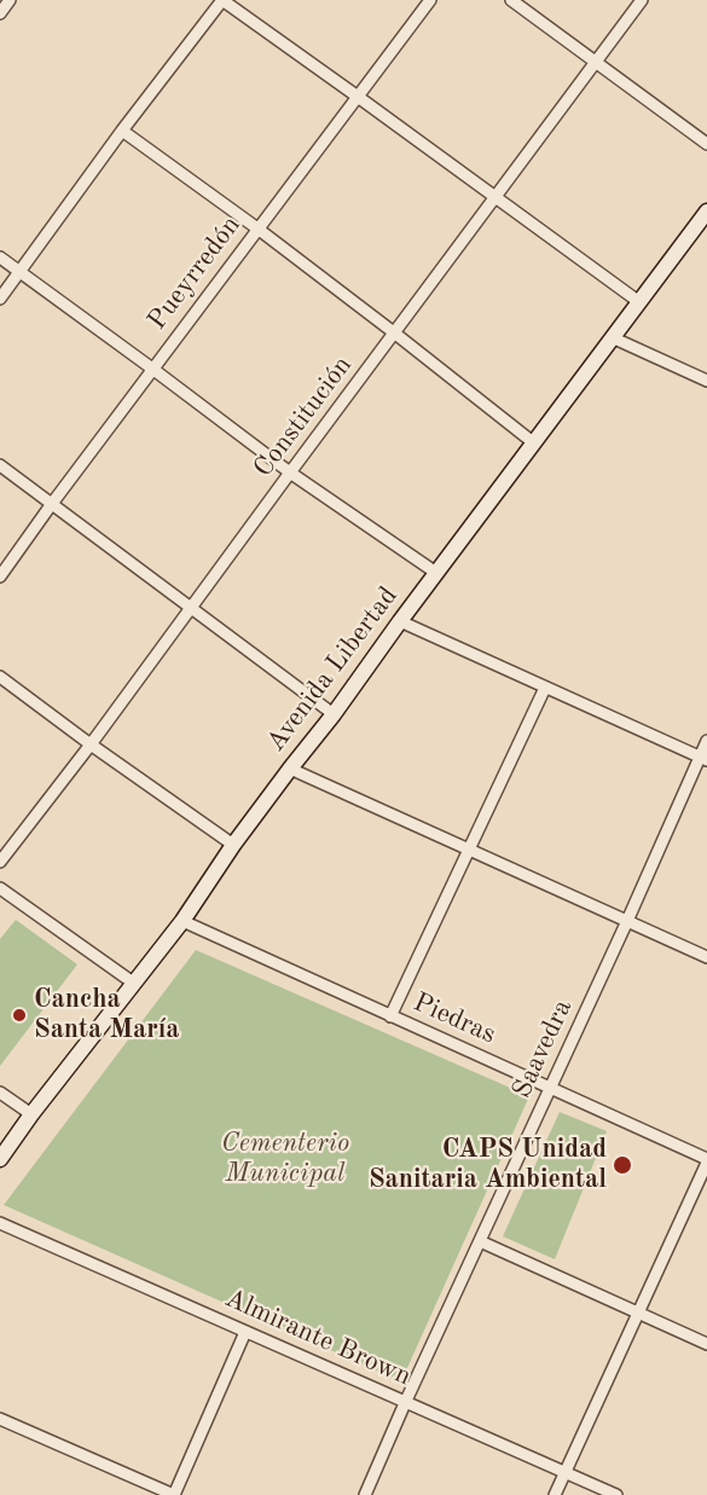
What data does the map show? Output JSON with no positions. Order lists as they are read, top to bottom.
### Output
{
  "streets": {
    "main road": ["Avenida Libertad"],
    "street": [
      "Pueyrredón",
      "Constitución",
      "Piedras",
      "Saavedra",
      "Almirante Brown"
    ]
  },
  "crossings": [
    ["Avenida Libertad", "Piedras"],
    ["Piedras", "Saavedra"],
    ["Saavedra", "Almirante Brown"]
  ],
  "parks": ["Cementerio Municipal"],
  "places": ["Cancha Santa María", "CAPS Unidad Sanitaria Ambiental"]
}
